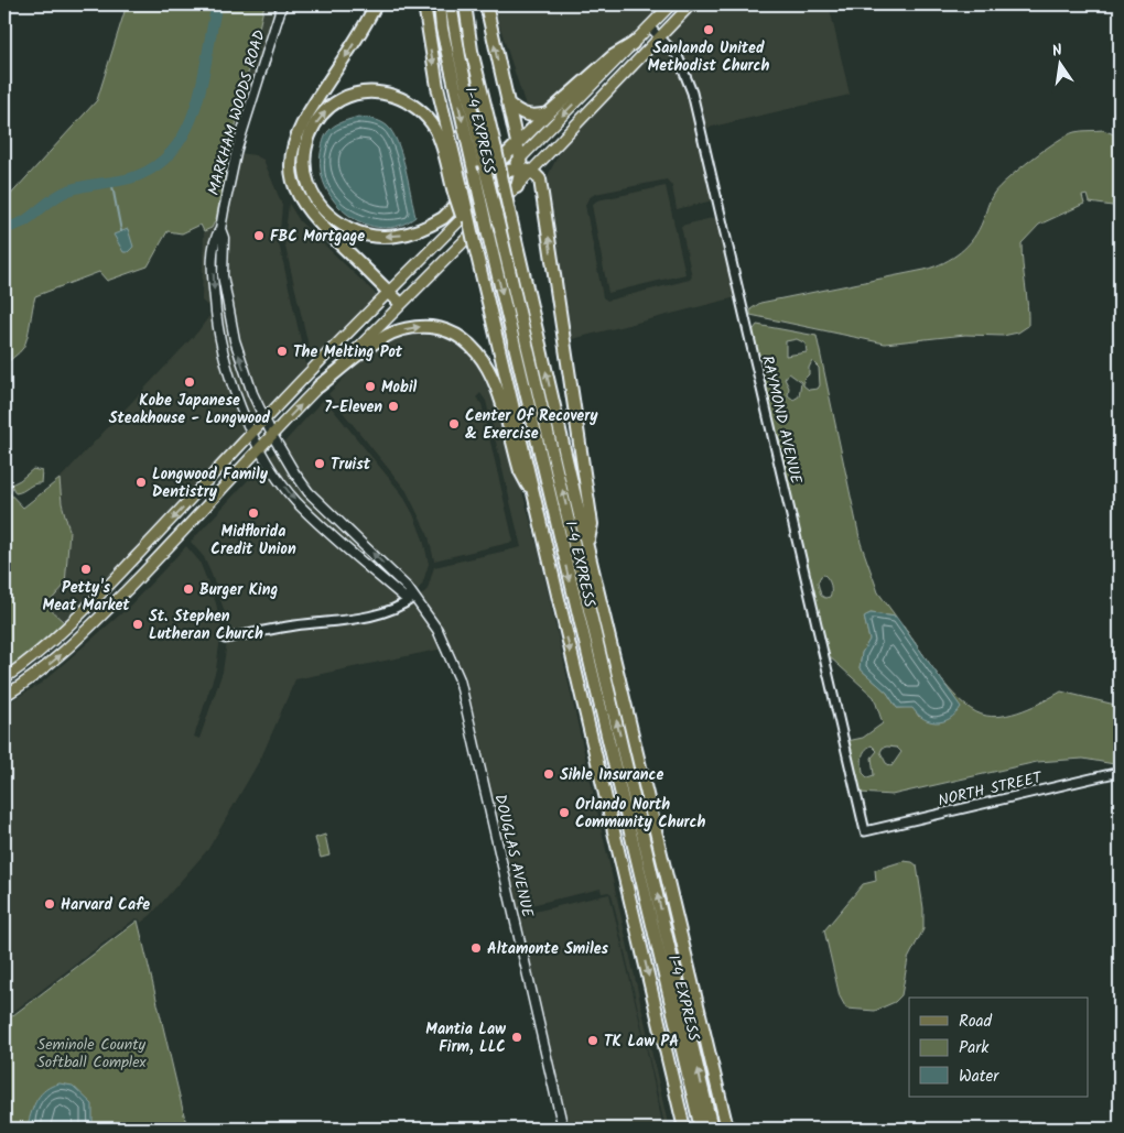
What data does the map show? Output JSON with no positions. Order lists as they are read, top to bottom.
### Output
{
  "streets": {
    "highway": ["I-4 EXPRESS"],
    "main road": ["MARKHAM WOODS ROAD", "DOUGLAS AVENUE"],
    "street": ["RAYMOND AVENUE", "NORTH STREET"]
  },
  "crossings": [
    ["MARKHAM WOODS ROAD", "DOUGLAS AVENUE"],
    ["RAYMOND AVENUE", "NORTH STREET"]
  ],
  "parks": ["Seminole County Softball Complex"],
  "places": [
    "Sanlando United Methodist Church",
    "FBC Mortgage",
    "The Melting Pot",
    "Kobe Japanese Steakhouse - Longwood",
    "Mobil",
    "7-Eleven",
    "Center Of Recovery & Exercise",
    "Truist",
    "Longwood Family Dentistry",
    "Midflorida Credit Union",
    "Petty's Meat Market",
    "Burger King",
    "St. Stephen Lutheran Church",
    "Sihle Insurance",
    "Orlando North Community Church",
    "Harvard Cafe",
    "Altamonte Smiles",
    "Mantia Law Firm, LLC",
    "TK Law PA"
  ],
  "legend": ["Road", "Park", "Water"],
  "north": "top"
}
